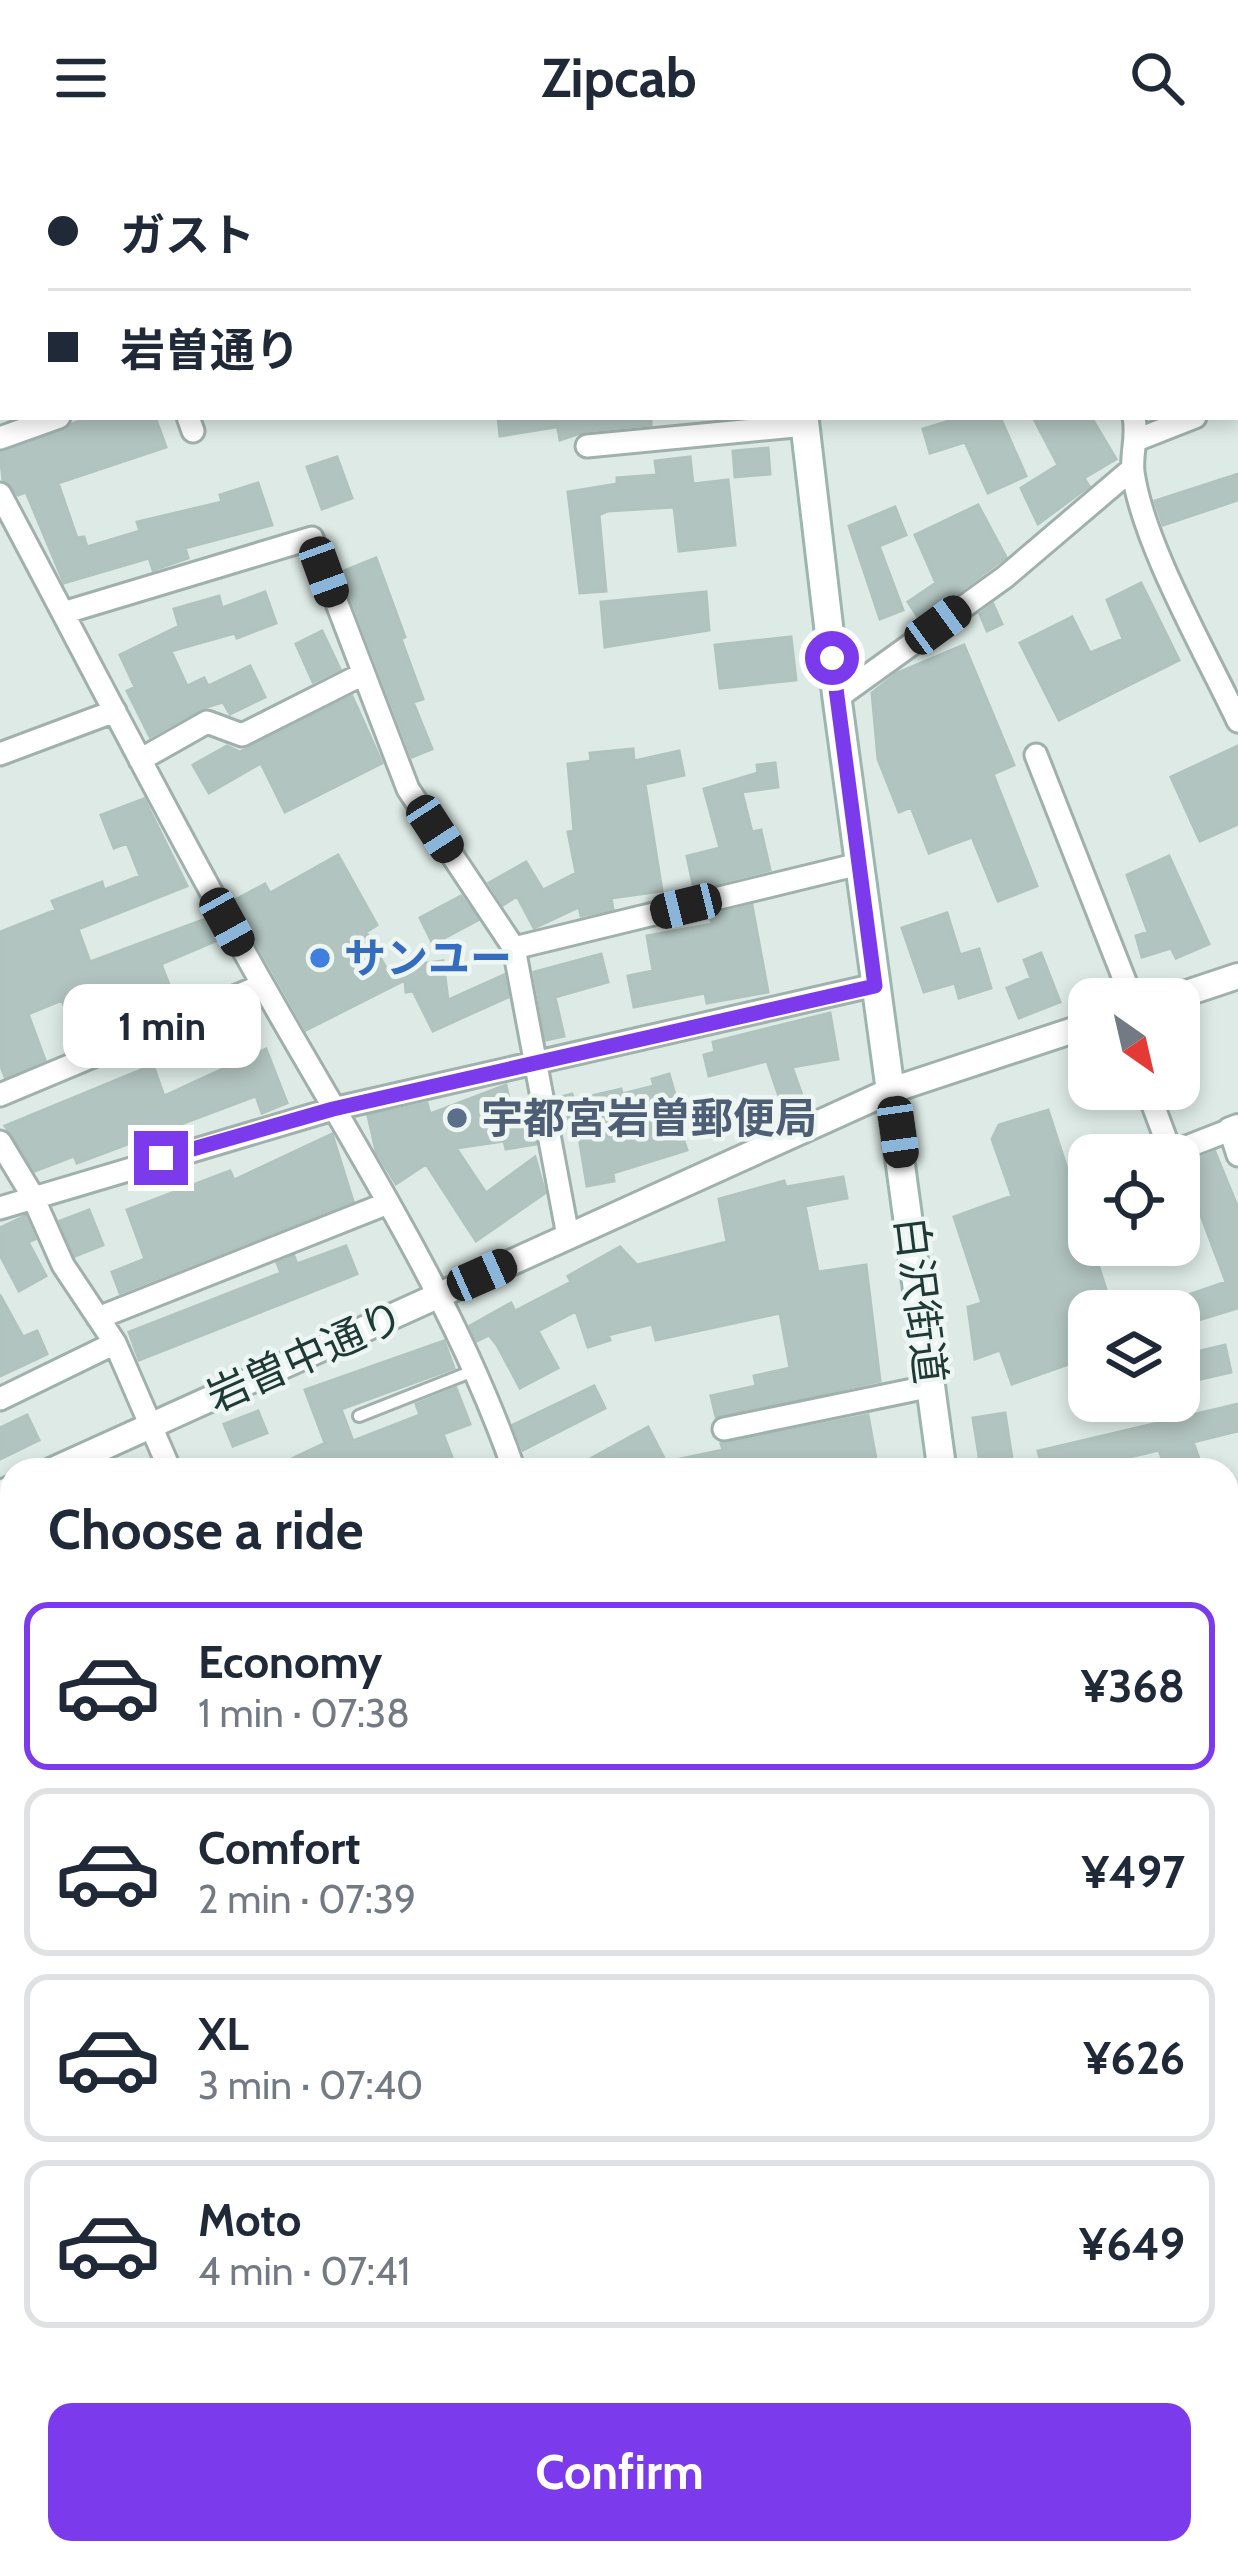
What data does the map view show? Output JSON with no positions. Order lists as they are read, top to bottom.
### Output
{
  "streets": {
    "main road": ["白沢街道"],
    "street": ["岩曽中通り"]
  },
  "crossings": [
    ["白沢街道", "岩曽中通り"]
  ],
  "places": ["サンユー", "宇都宮岩曽郵便局"],
  "north": "bottom right",
  "page": {
    "header": "Zipcab",
    "banner": ["ガスト", "岩曽通り"],
    "bubble": "1 min",
    "heading": "Choose a ride",
    "list": [
      {
        "name": "Economy",
        "note": "1 min · 07:38",
        "value": "¥368"
      },
      {
        "name": "Comfort",
        "note": "2 min · 07:39",
        "value": "¥497"
      },
      {
        "name": "XL",
        "note": "3 min · 07:40",
        "value": "¥626"
      },
      {
        "name": "Moto",
        "note": "4 min · 07:41",
        "value": "¥649"
      }
    ],
    "buttons": "Confirm"
  }
}
